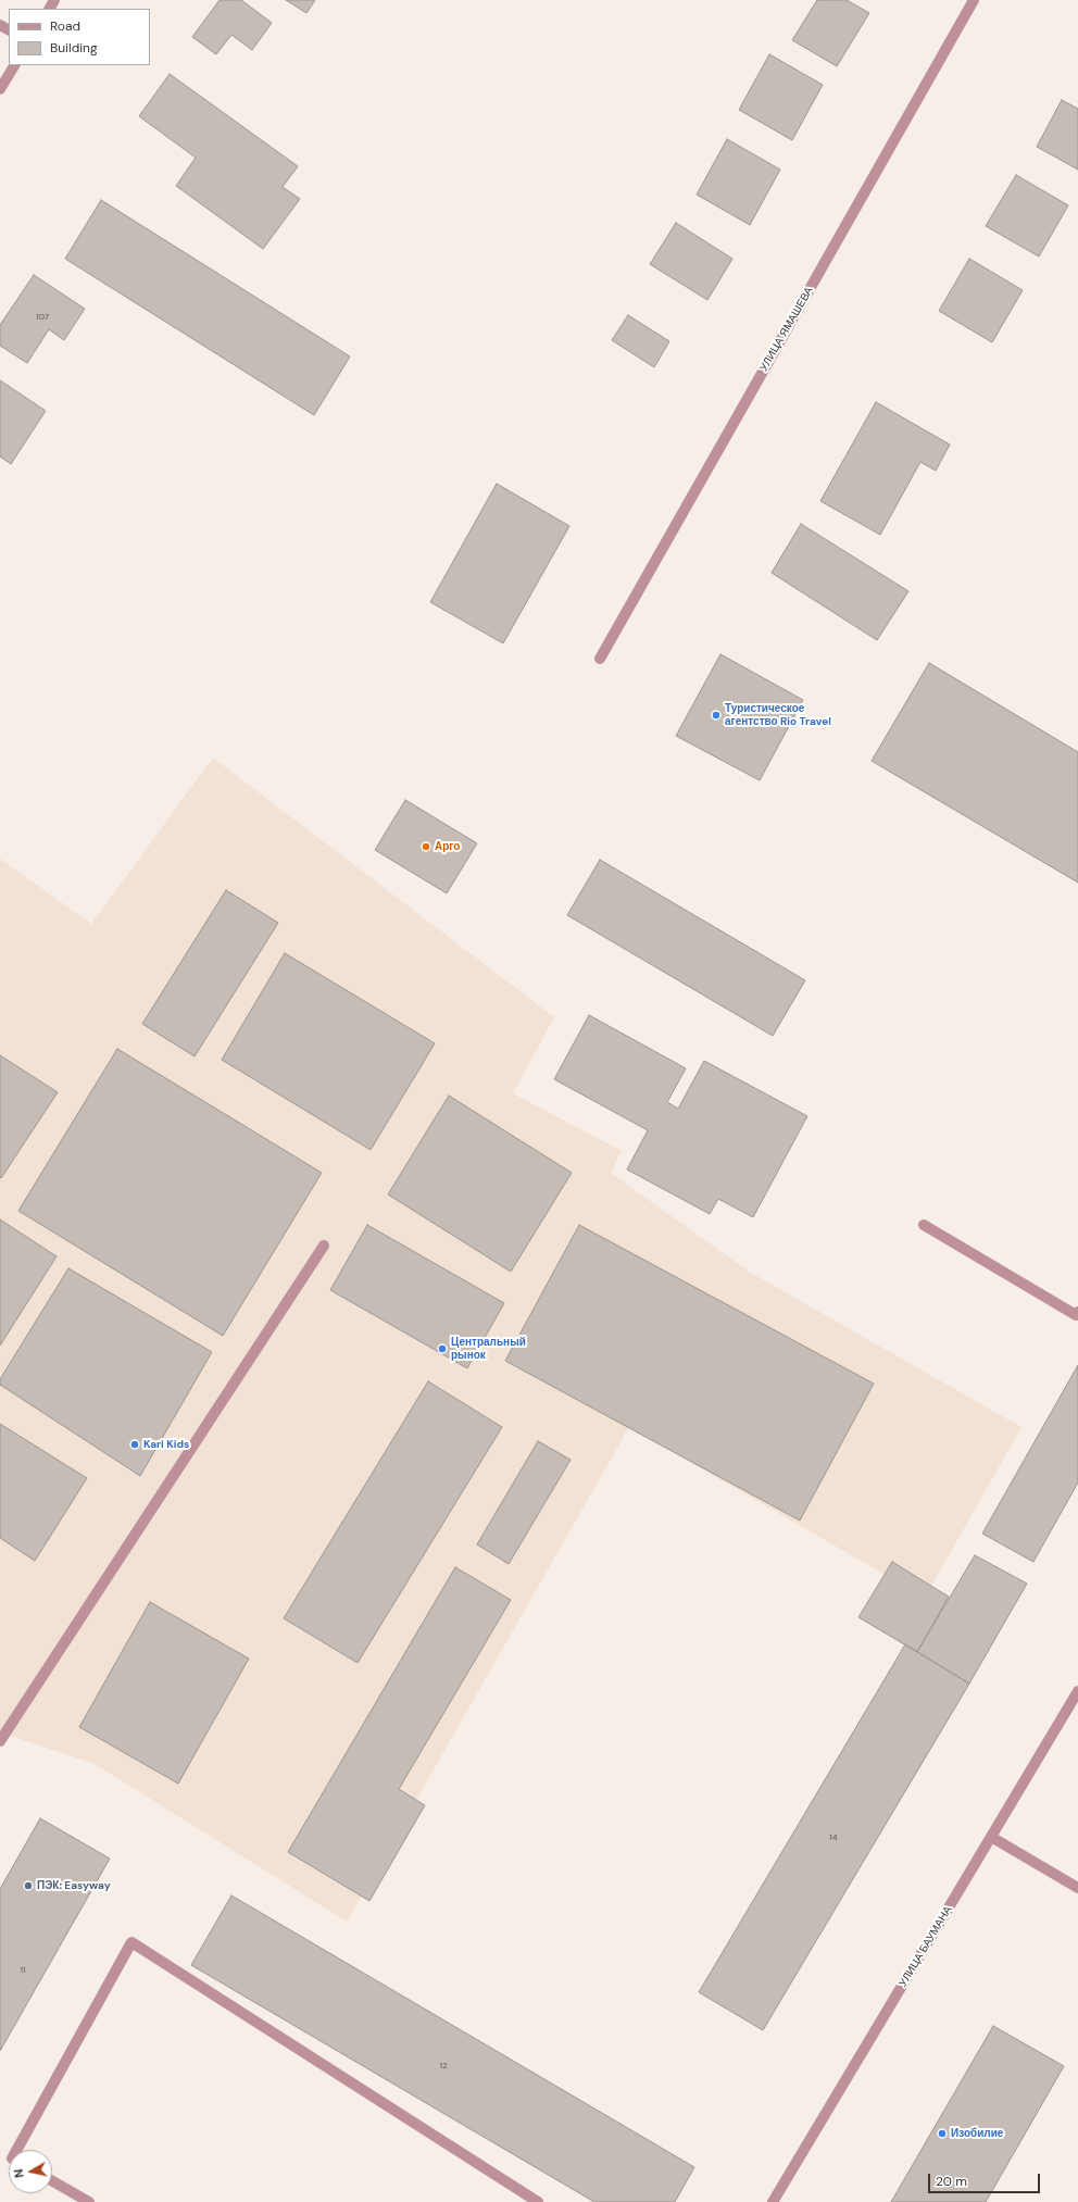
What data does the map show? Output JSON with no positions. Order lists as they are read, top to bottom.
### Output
{
  "streets": {
    "street": ["УЛИЦА ЯМАШЕВА", "УЛИЦА БАУМАНА"]
  },
  "places": [
    "Туристическое агентство Rio Travel",
    "Арго",
    "Центральный рынок",
    "Kari Kids",
    "ПЭК: Easyway",
    "Изобилие"
  ],
  "house_numbers": [
    "107",
    "14",
    "11",
    "12"
  ],
  "legend": ["Road", "Building"],
  "scale_bar": "20 m",
  "north": "left"
}
